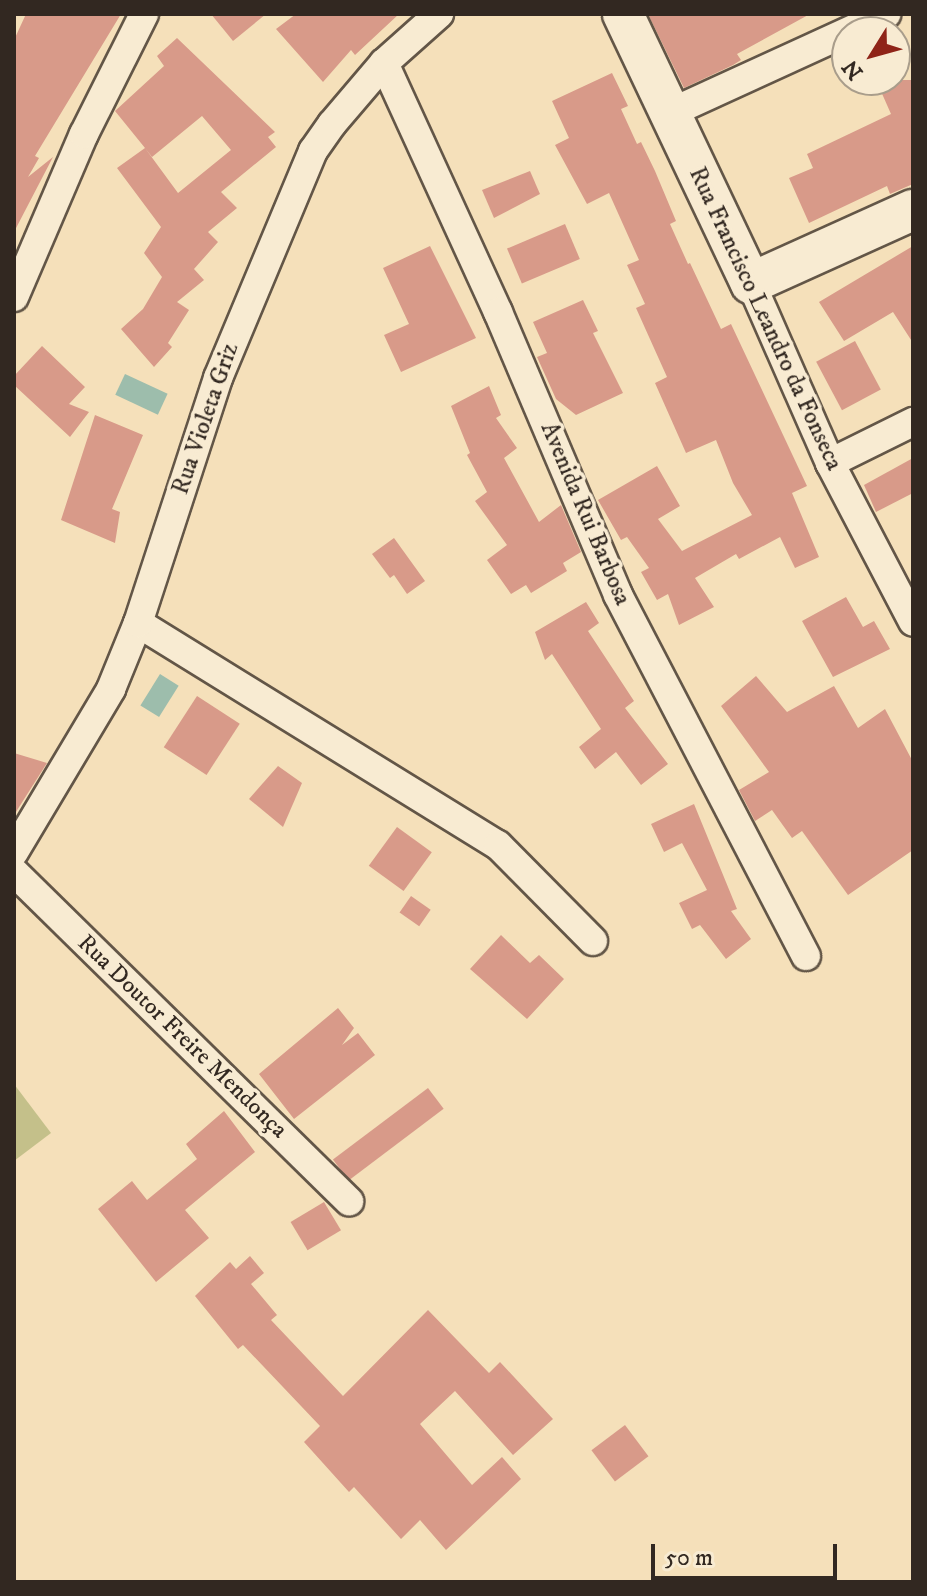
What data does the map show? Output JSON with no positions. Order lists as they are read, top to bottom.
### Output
{
  "streets": {
    "main road": ["Rua Francisco Leandro da Fonseca"],
    "street": ["Rua Violeta Griz", "Avenida Rui Barbosa", "Rua Doutor Freire Mendonça"]
  },
  "crossings": [
    ["Rua Violeta Griz", "Avenida Rui Barbosa"]
  ],
  "scale_bar": "50 m",
  "north": "bottom left"
}
